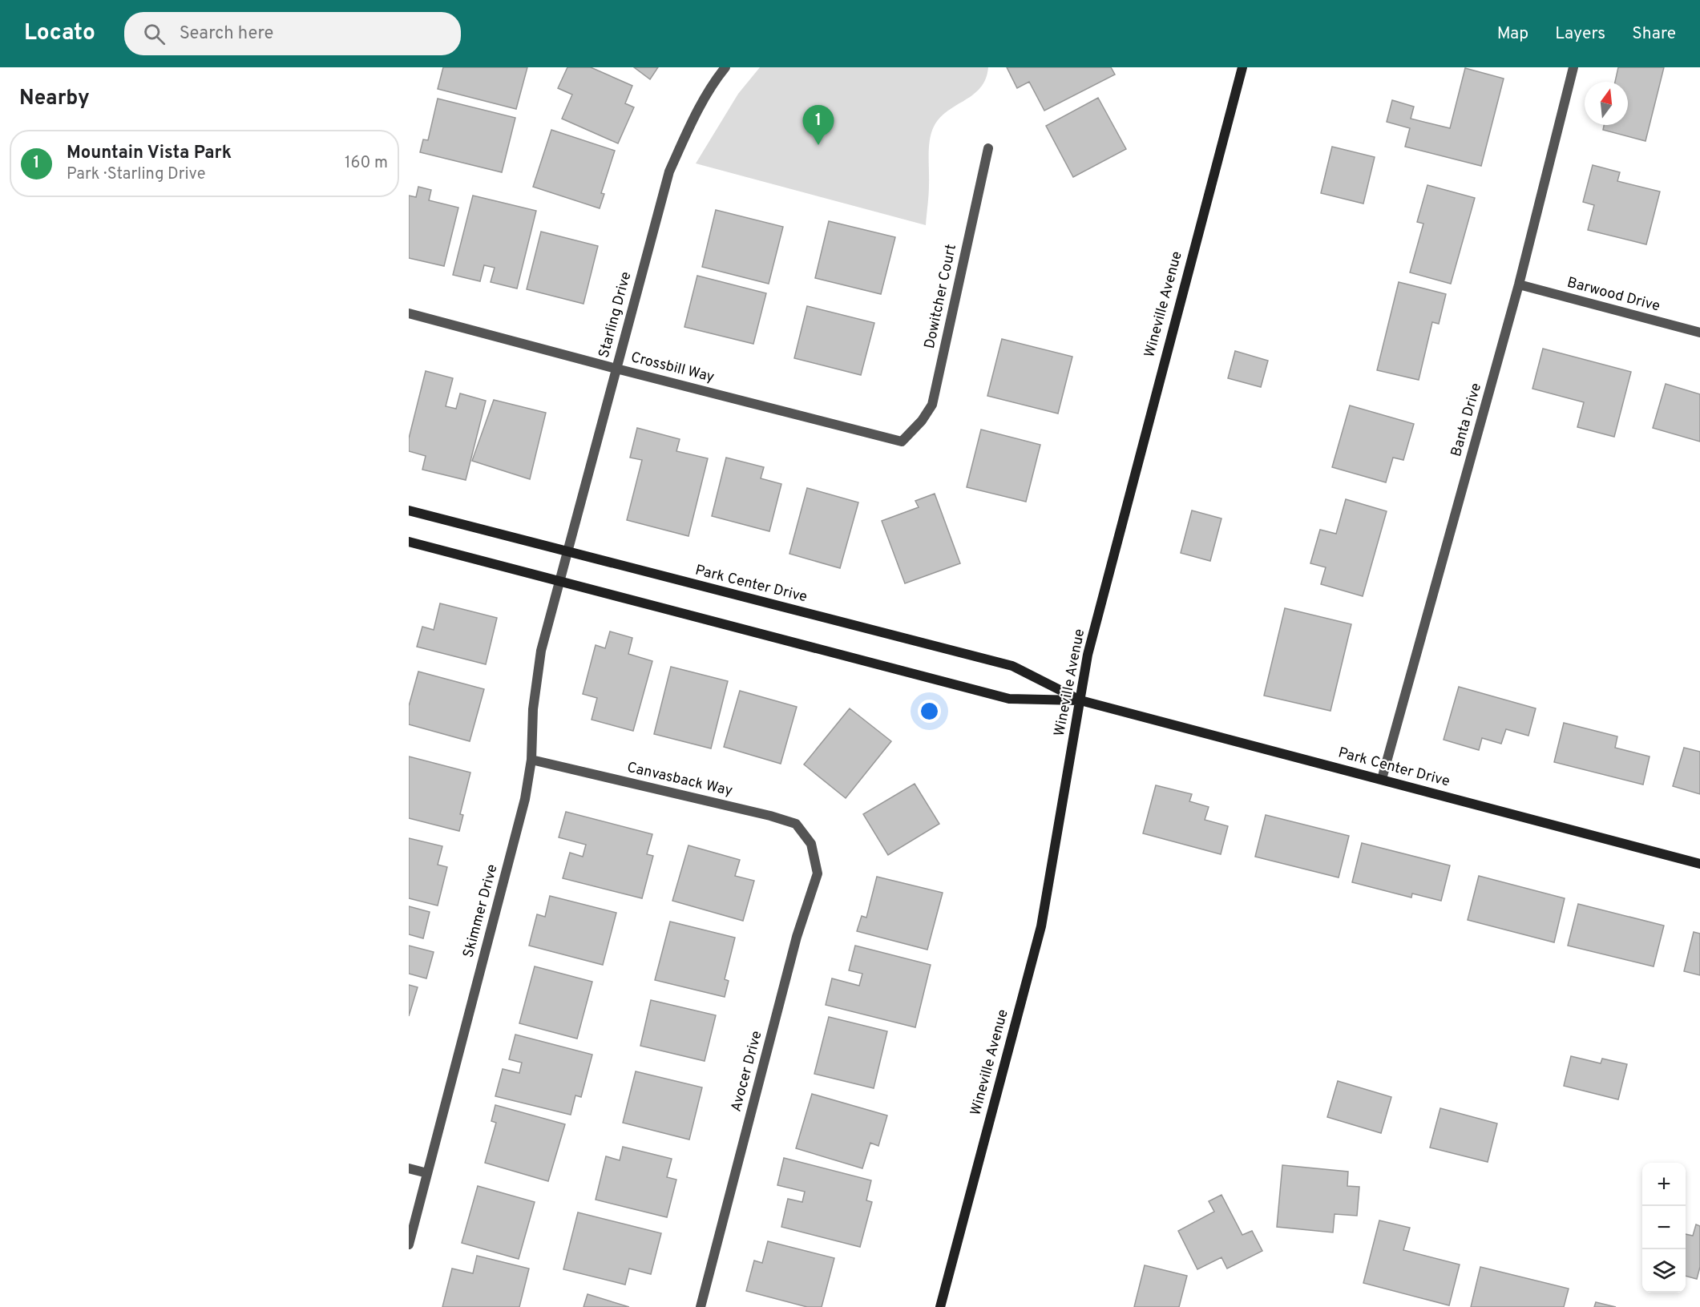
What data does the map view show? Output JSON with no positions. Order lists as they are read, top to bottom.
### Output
{
  "streets": {
    "street": [
      "Barwood Drive",
      "Dowitcher Court",
      "Wineville Avenue",
      "Starling Drive",
      "Crossbill Way",
      "Banta Drive",
      "Park Center Drive",
      "Canvasback Way",
      "Skimmer Drive",
      "Avocer Drive"
    ]
  },
  "crossings": [
    ["Barwood Drive", "Banta Drive"],
    ["Dowitcher Court", "Crossbill Way"],
    ["Wineville Avenue", "Park Center Drive"],
    ["Starling Drive", "Crossbill Way"],
    ["Starling Drive", "Park Center Drive"],
    ["Starling Drive", "Skimmer Drive"],
    ["Banta Drive", "Park Center Drive"],
    ["Park Center Drive", "Skimmer Drive"],
    ["Canvasback Way", "Skimmer Drive"],
    ["Canvasback Way", "Avocer Drive"]
  ],
  "north": "top",
  "page": {
    "header": "Locato",
    "search": "Search here",
    "nav": ["Map", "Layers", "Share"],
    "heading": "Nearby",
    "pins": "1",
    "list": [
      {
        "mark": "1",
        "name": "Mountain Vista Park",
        "note": "Park · Starling Drive",
        "value": "160 m"
      }
    ],
    "map_buttons": ["+", "−"]
  }
}
